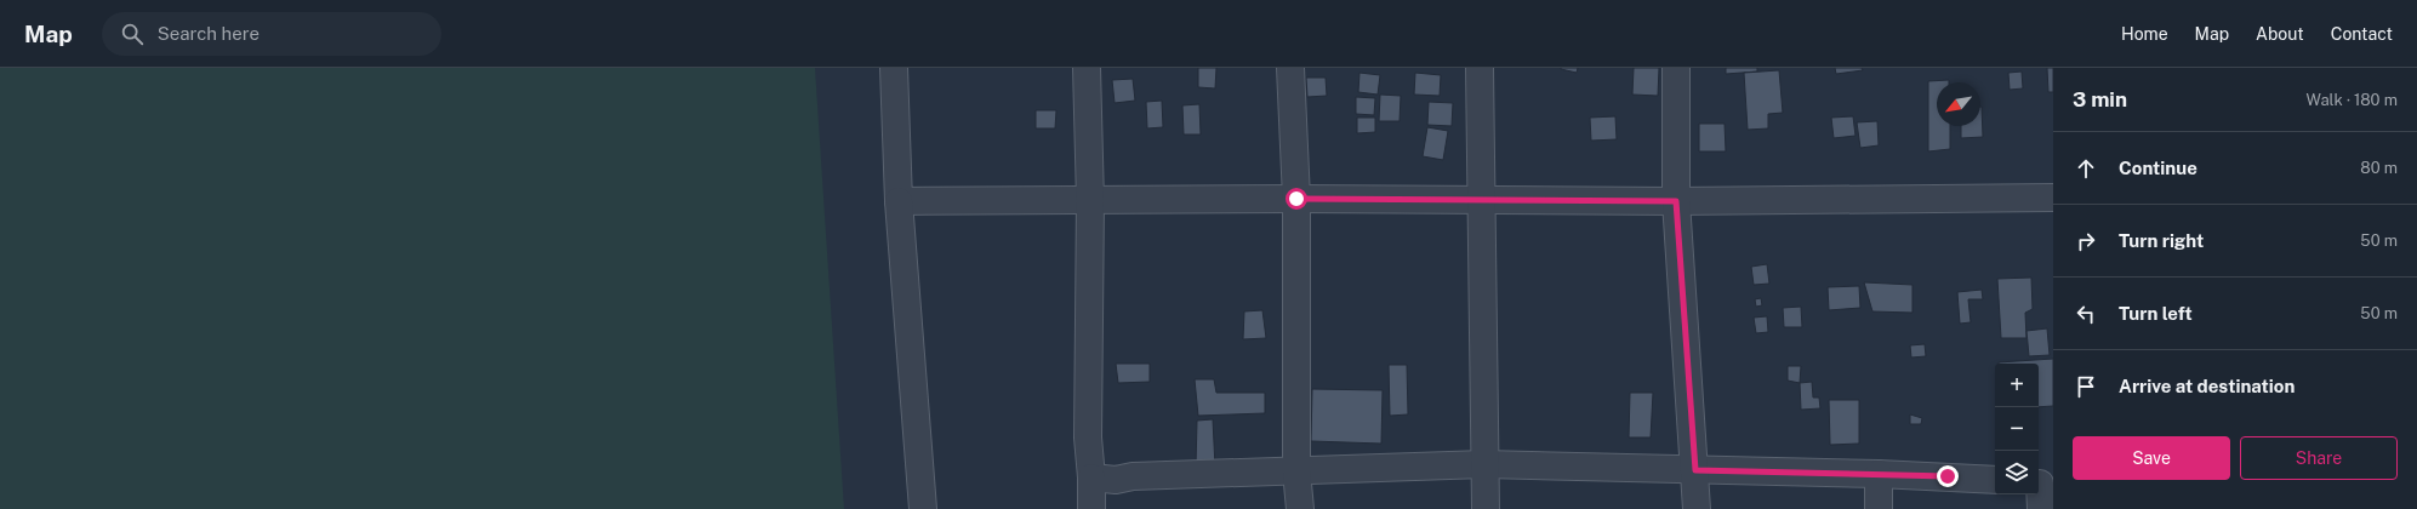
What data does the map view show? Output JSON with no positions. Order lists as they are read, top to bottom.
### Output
{
  "north": "bottom left",
  "page": {
    "header": "Map",
    "search": "Search here",
    "nav": [
      "Home",
      "Map",
      "About",
      "Contact"
    ],
    "heading": ["3 min", "Walk · 180 m"],
    "list": [
      ["Continue", "80 m"],
      ["Turn right", "50 m"],
      ["Turn left", "50 m"],
      "Arrive at destination"
    ],
    "map_buttons": ["+", "−"],
    "buttons": ["Save", "Share"]
  }
}
